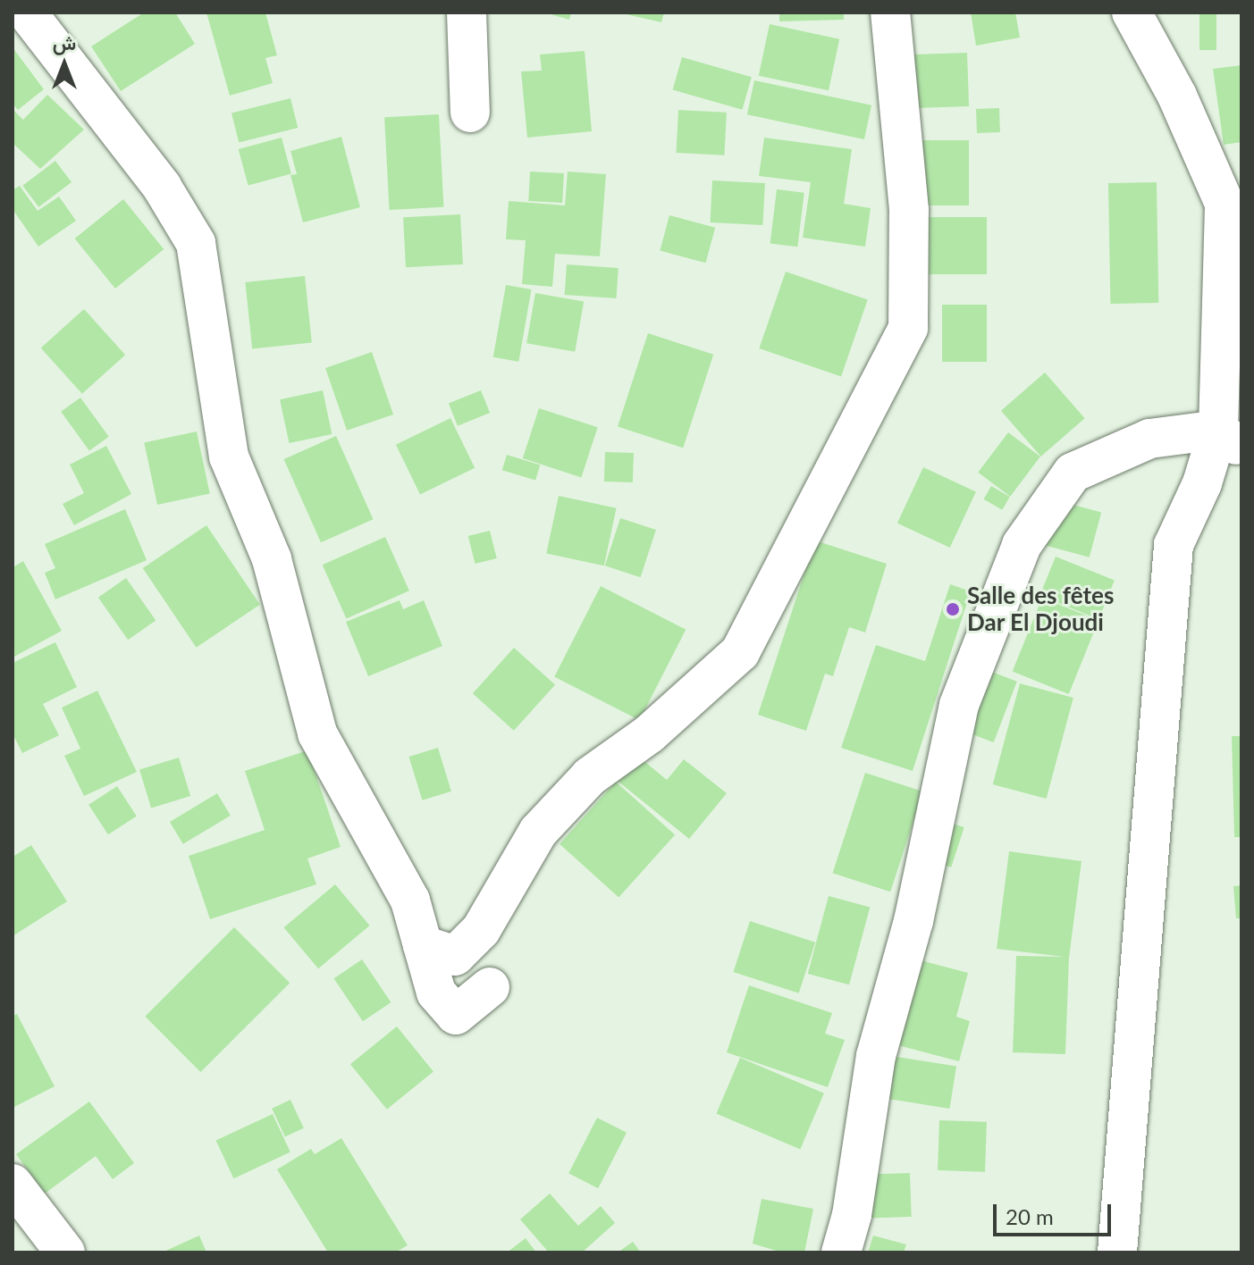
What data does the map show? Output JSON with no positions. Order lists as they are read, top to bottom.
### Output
{
  "places": ["Salle des fêtes Dar El Djoudi"],
  "scale_bar": "20 m",
  "north": "top"
}
